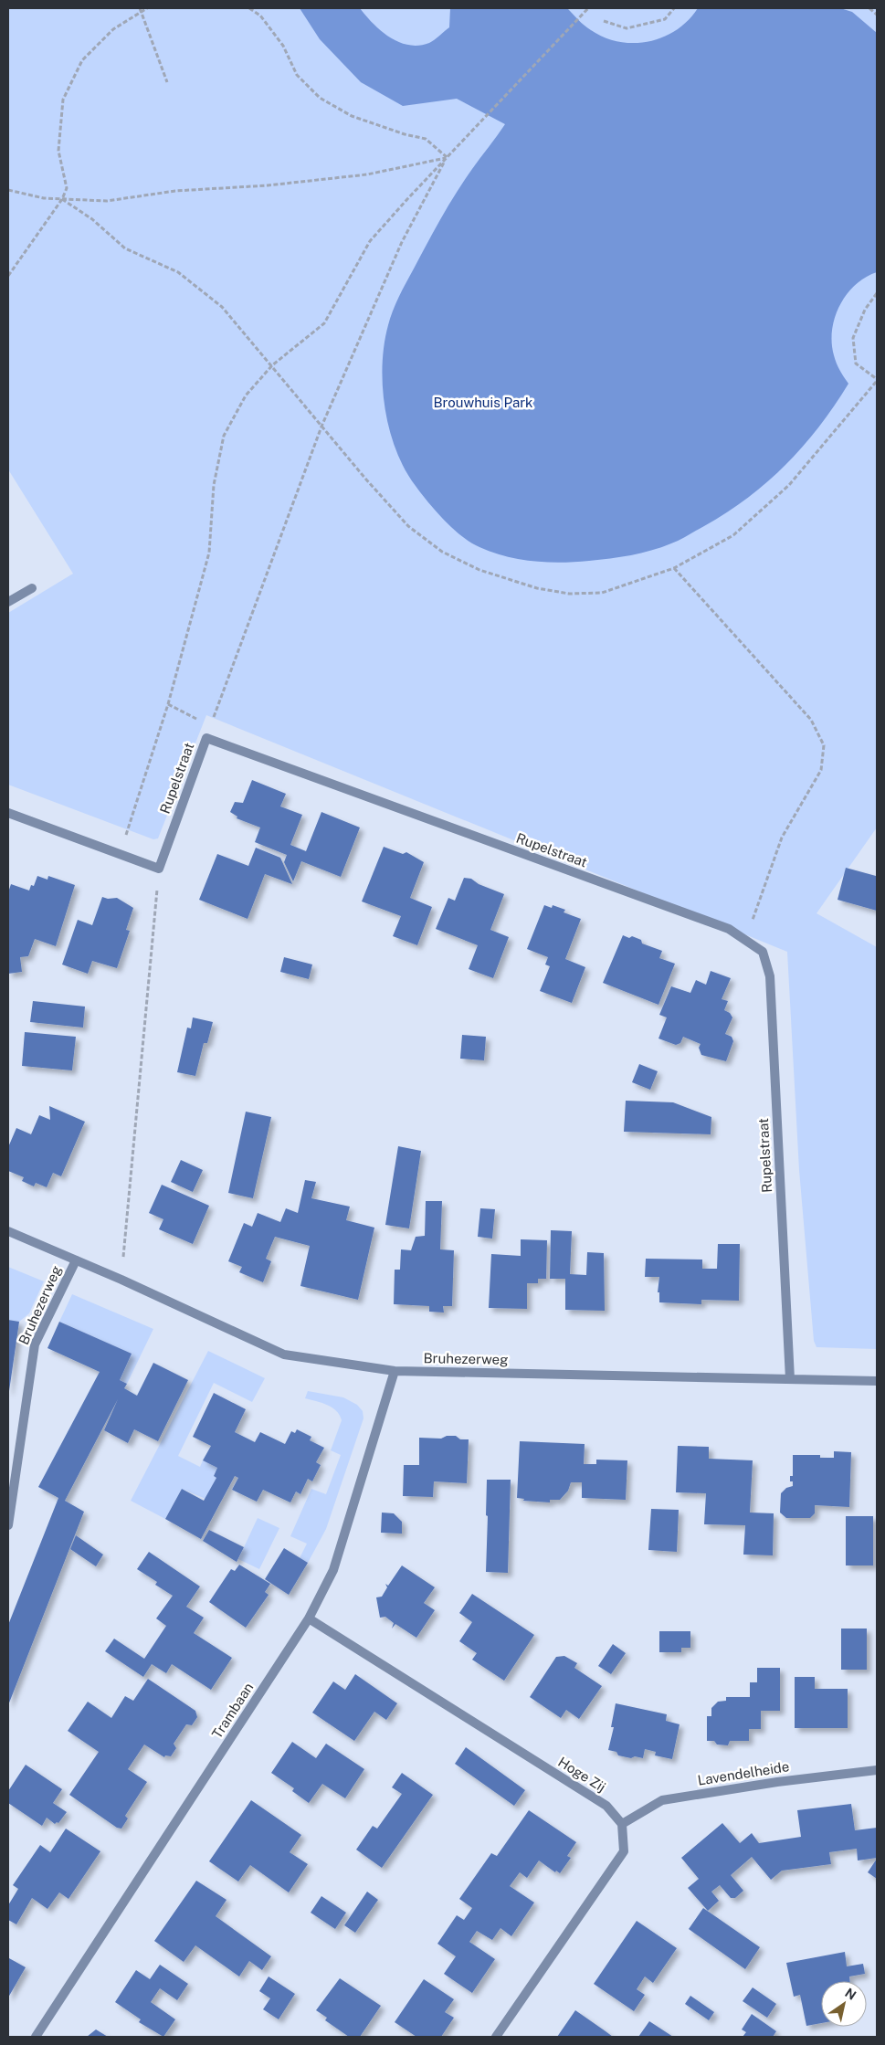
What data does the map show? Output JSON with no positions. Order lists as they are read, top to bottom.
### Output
{
  "streets": {
    "street": [
      "Rupelstraat",
      "Bruhezerweg",
      "Trambaan",
      "Lavendelheide",
      "Hoge Zij"
    ]
  },
  "crossings": [
    ["Rupelstraat", "Bruhezerweg"],
    ["Bruhezerweg", "Trambaan"],
    ["Trambaan", "Hoge Zij"],
    ["Lavendelheide", "Hoge Zij"]
  ],
  "parks": ["Brouwhuis Park"],
  "north": "top right"
}
